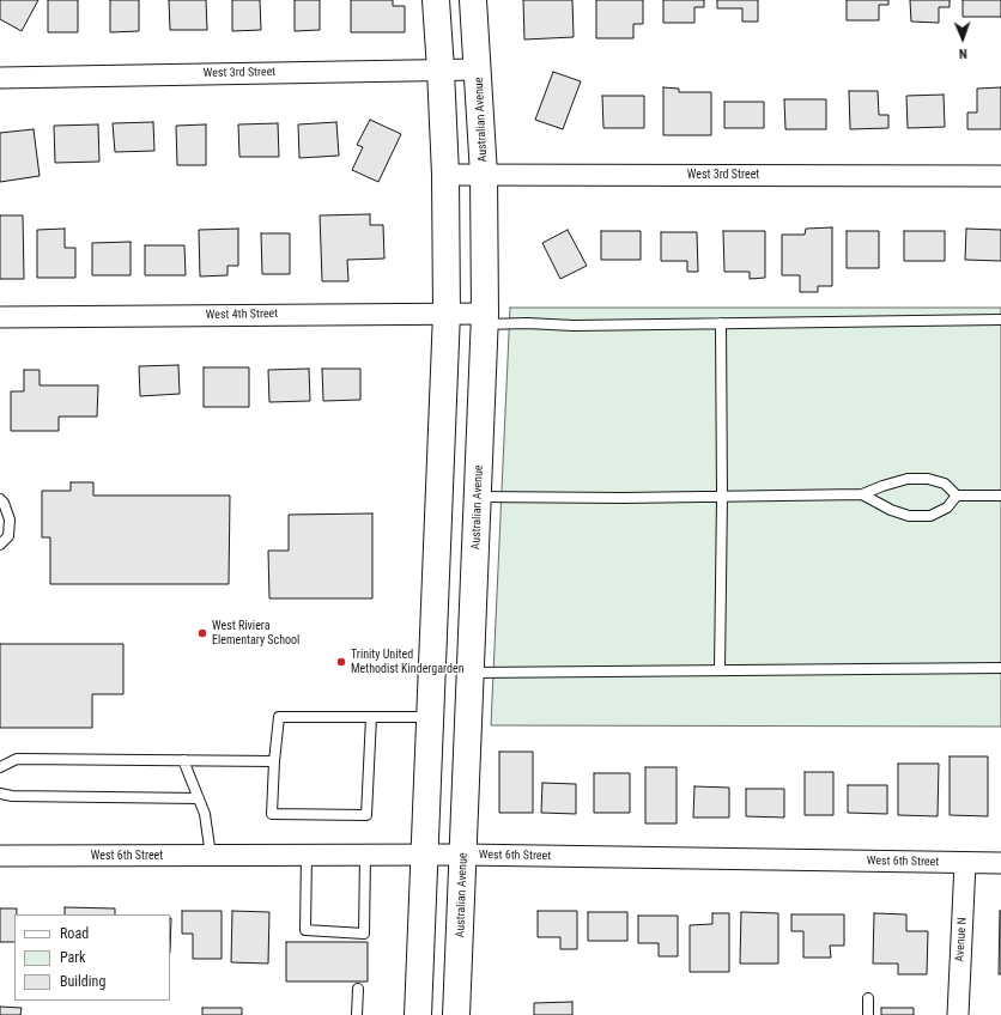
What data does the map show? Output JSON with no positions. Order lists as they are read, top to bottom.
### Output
{
  "streets": {
    "main road": ["Australian Avenue"],
    "street": [
      "West 3rd Street",
      "West 4th Street",
      "West 6th Street",
      "Avenue N"
    ]
  },
  "crossings": [
    ["West 3rd Street", "Australian Avenue"],
    ["Australian Avenue", "West 4th Street"],
    ["Australian Avenue", "West 6th Street"],
    ["West 6th Street", "Avenue N"]
  ],
  "places": ["West Riviera Elementary School", "Trinity United Methodist Kindergarden"],
  "legend": ["Road", "Park", "Building"],
  "north": "bottom"
}
